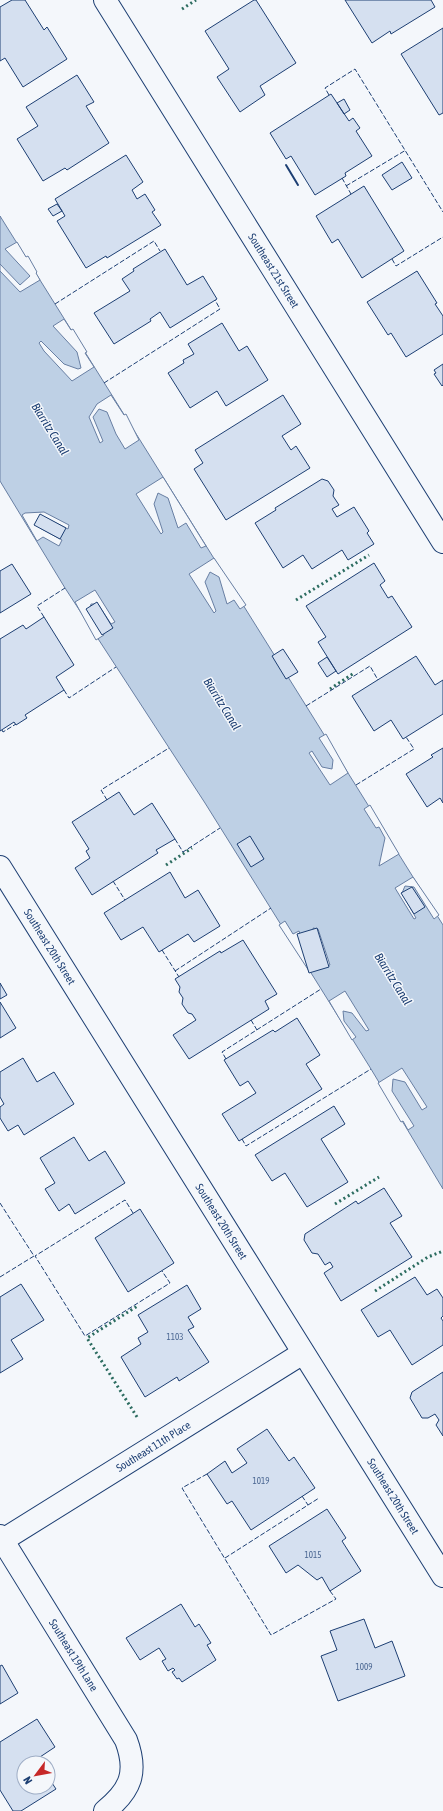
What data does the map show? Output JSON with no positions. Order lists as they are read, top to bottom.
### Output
{
  "streets": {
    "street": [
      "Southeast 21st Street",
      "Southeast 20th Street",
      "Southeast 11th Place",
      "Southeast 19th Lane"
    ]
  },
  "crossings": [
    ["Southeast 20th Street", "Southeast 11th Place"],
    ["Southeast 11th Place", "Southeast 19th Lane"]
  ],
  "water": ["Biarritz Canal"],
  "house_numbers": [
    "1103",
    "1019",
    "1015",
    "1009"
  ],
  "north": "bottom left"
}
